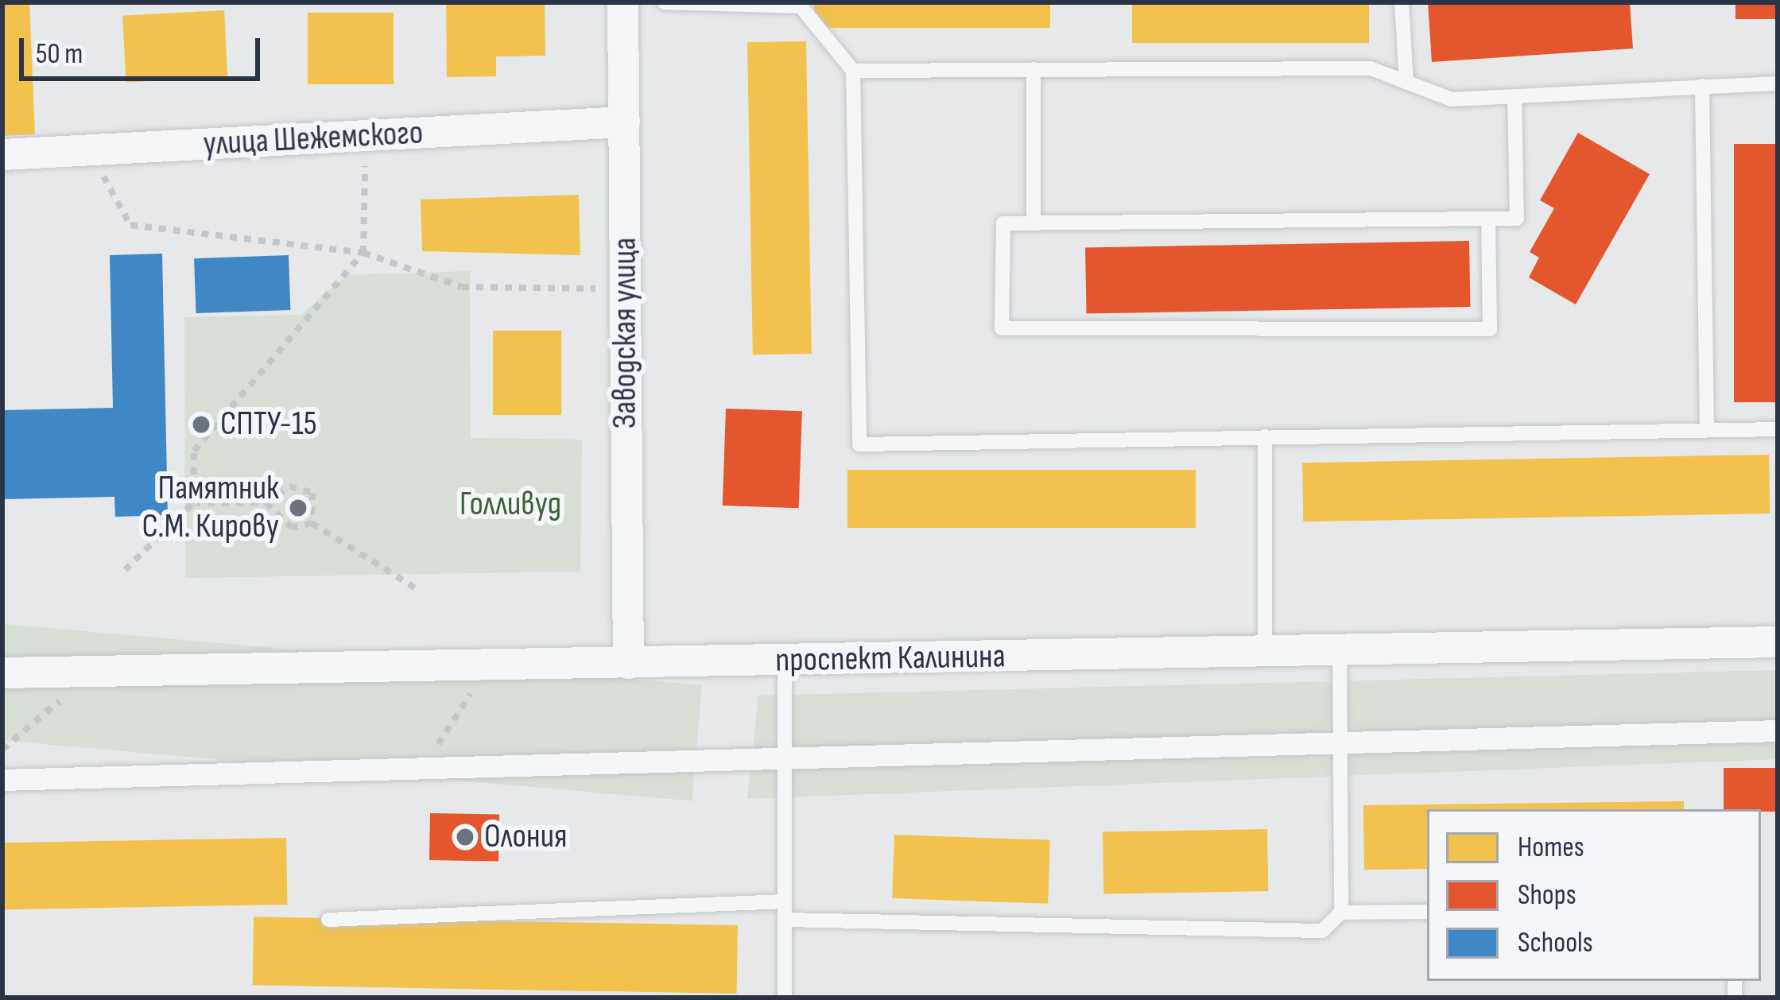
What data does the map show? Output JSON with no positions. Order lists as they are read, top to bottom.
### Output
{
  "streets": {
    "street": ["улица Шежемского", "Заводская улица", "проспект Калинина"]
  },
  "crossings": [
    ["улица Шежемского", "Заводская улица"],
    ["Заводская улица", "проспект Калинина"]
  ],
  "parks": ["Голливуд"],
  "places": ["СПТУ-15", "Памятник С.М. Кирову", "Олония"],
  "legend": ["Homes", "Shops", "Schools"],
  "scale_bar": "50 m"
}
